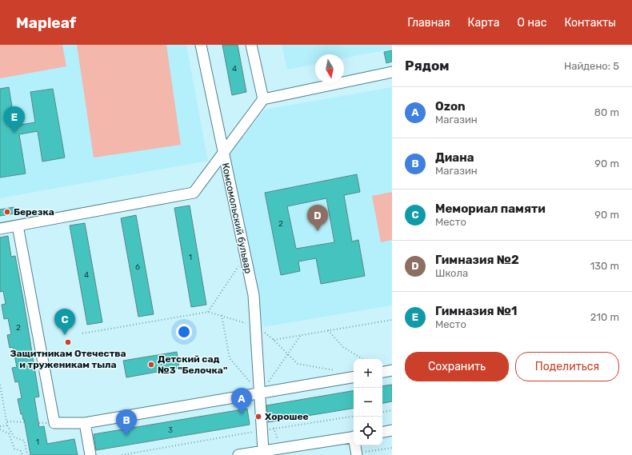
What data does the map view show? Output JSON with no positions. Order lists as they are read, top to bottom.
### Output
{
  "streets": {
    "street": ["Комсомольский бульвар"]
  },
  "places": [
    "Березка",
    "Защитникам Отечества и труженикам тыла",
    "Детский сад №3 \"Белочка\"",
    "Хорошее"
  ],
  "house_numbers": [
    "4",
    "2",
    "1",
    "6",
    "4",
    "2",
    "3",
    "1"
  ],
  "north": "bottom",
  "page": {
    "header": "Mapleaf",
    "nav": [
      "Главная",
      "Карта",
      "О нас",
      "Контакты"
    ],
    "heading": ["Рядом", "Найдено: 5"],
    "list": [
      {
        "mark": "A",
        "name": "Ozon",
        "note": "Магазин",
        "value": "80 m"
      },
      {
        "mark": "B",
        "name": "Диана",
        "note": "Магазин",
        "value": "90 m"
      },
      {
        "mark": "C",
        "name": "Мемориал памяти",
        "note": "Место",
        "value": "90 m"
      },
      {
        "mark": "D",
        "name": "Гимназия №2",
        "note": "Школа",
        "value": "130 m"
      },
      {
        "mark": "E",
        "name": "Гимназия №1",
        "note": "Место",
        "value": "210 m"
      }
    ],
    "pins": [
      "E",
      "D",
      "C",
      "A",
      "B"
    ],
    "buttons": ["Сохранить", "Поделиться"],
    "map_buttons": ["+", "−"]
  }
}
